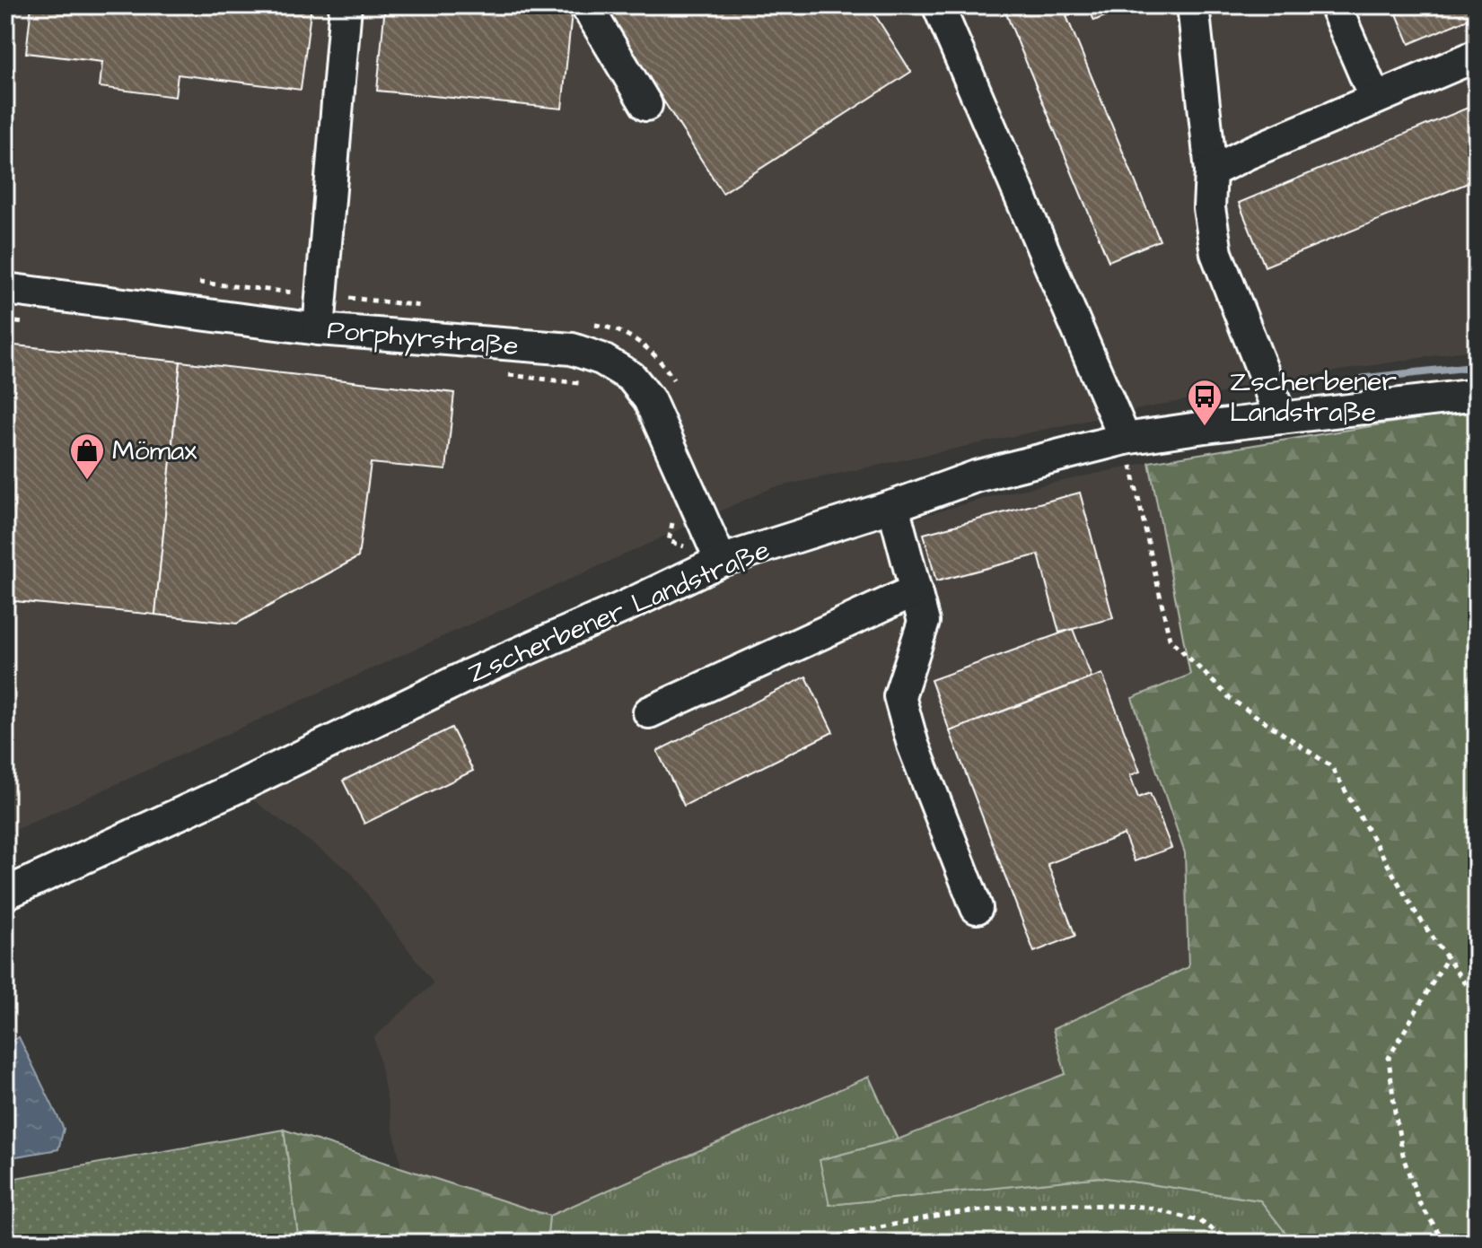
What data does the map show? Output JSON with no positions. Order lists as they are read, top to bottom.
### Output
{
  "streets": {
    "street": ["Porphyrstraße", "Zscherbener Landstraße"]
  },
  "crossings": [
    ["Porphyrstraße", "Zscherbener Landstraße"]
  ],
  "places": {
    "bus stop": ["Zscherbener Landstraße"],
    "shop": ["Mömax"]
  }
}
